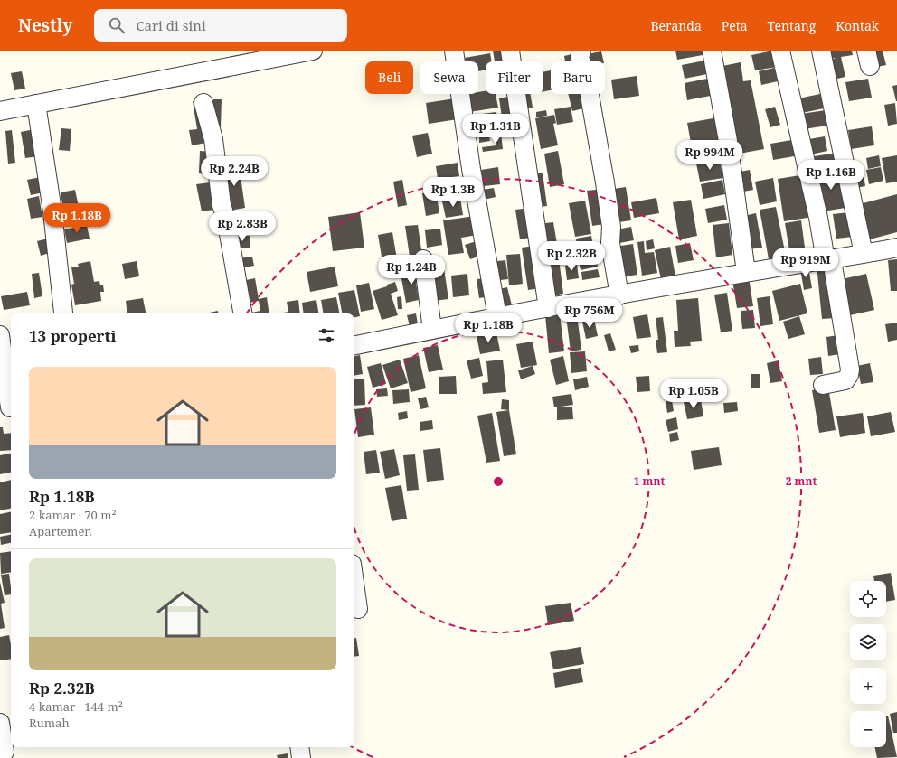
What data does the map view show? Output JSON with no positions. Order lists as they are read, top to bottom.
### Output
{
  "page": {
    "header": "Nestly",
    "search": "Cari di sini",
    "nav": [
      "Beranda",
      "Peta",
      "Tentang",
      "Kontak"
    ],
    "chip": [
      "Beli",
      "Sewa",
      "Filter",
      "Baru"
    ],
    "price": [
      "Rp 1.31B",
      "Rp 994M",
      "Rp 2.24B",
      "Rp 1.16B",
      "Rp 1.3B",
      "Rp 1.18B",
      "Rp 2.83B",
      "Rp 2.32B",
      "Rp 919M",
      "Rp 1.24B",
      "Rp 756M",
      "Rp 1.18B",
      "Rp 1.05B"
    ],
    "heading": "13 properti",
    "list": [
      {
        "name": "Rp 1.18B",
        "note": "2 kamar · 70 m² · Apartemen"
      },
      {
        "name": "Rp 2.32B",
        "note": "4 kamar · 144 m² · Rumah"
      }
    ],
    "map_buttons": ["+", "−"]
  },
  "rings": ["1 mnt", "2 mnt"]
}
